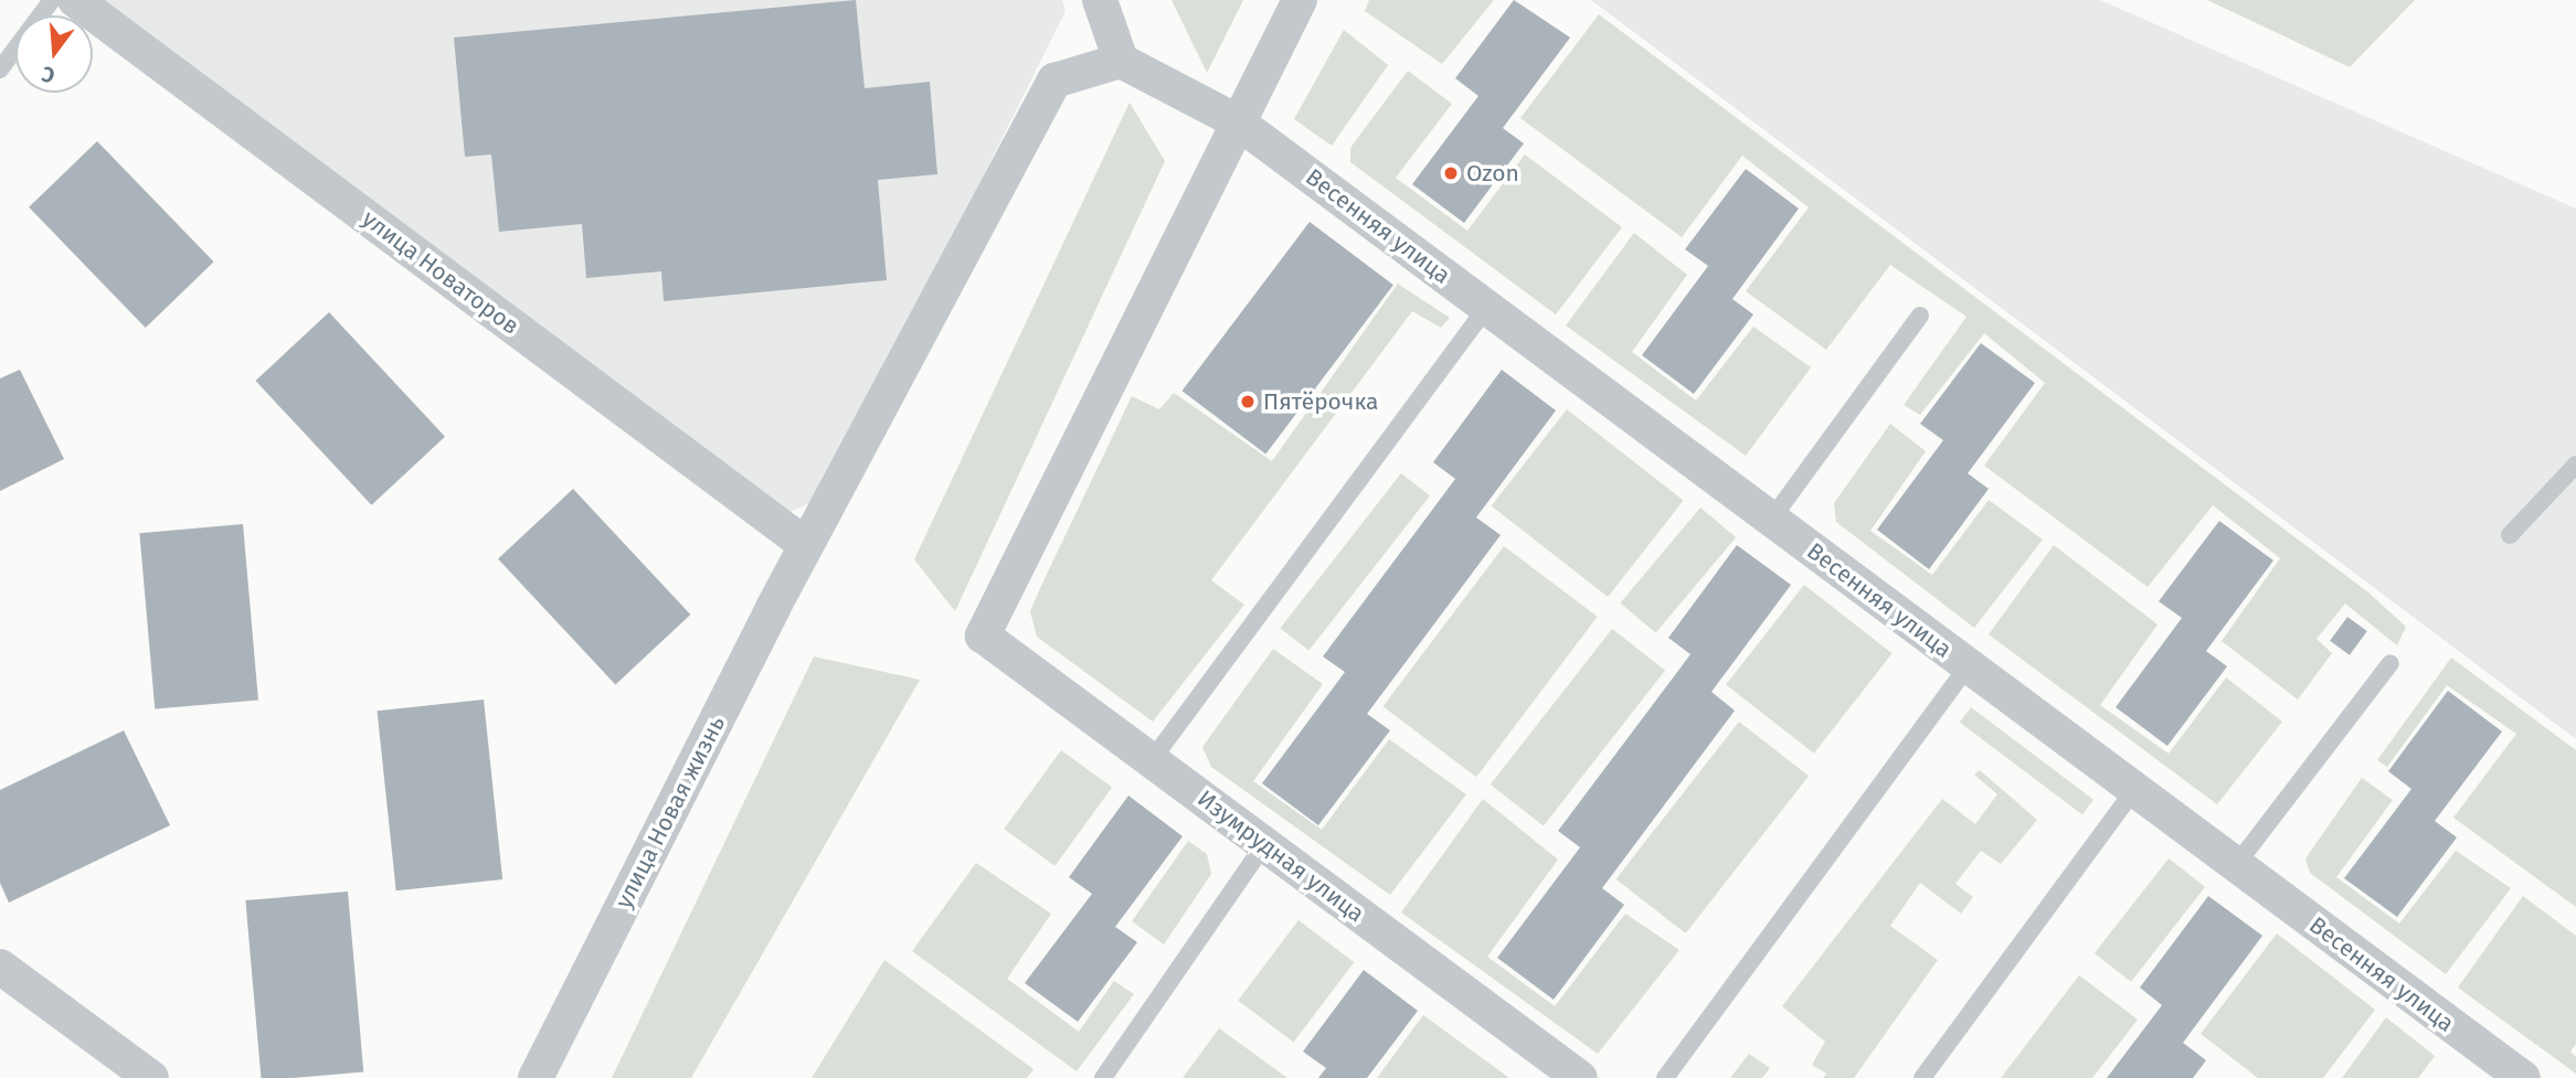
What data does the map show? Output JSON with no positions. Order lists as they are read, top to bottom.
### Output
{
  "streets": {
    "street": [
      "Весенняя улица",
      "улица Новаторов",
      "улица Новая жизнь",
      "Изумрудная улица"
    ]
  },
  "crossings": [
    ["Весенняя улица", "улица Новая жизнь"],
    ["Весенняя улица", "Изумрудная улица"],
    ["улица Новаторов", "улица Новая жизнь"]
  ],
  "places": ["Ozon", "Пятёрочка"],
  "north": "bottom"
}
